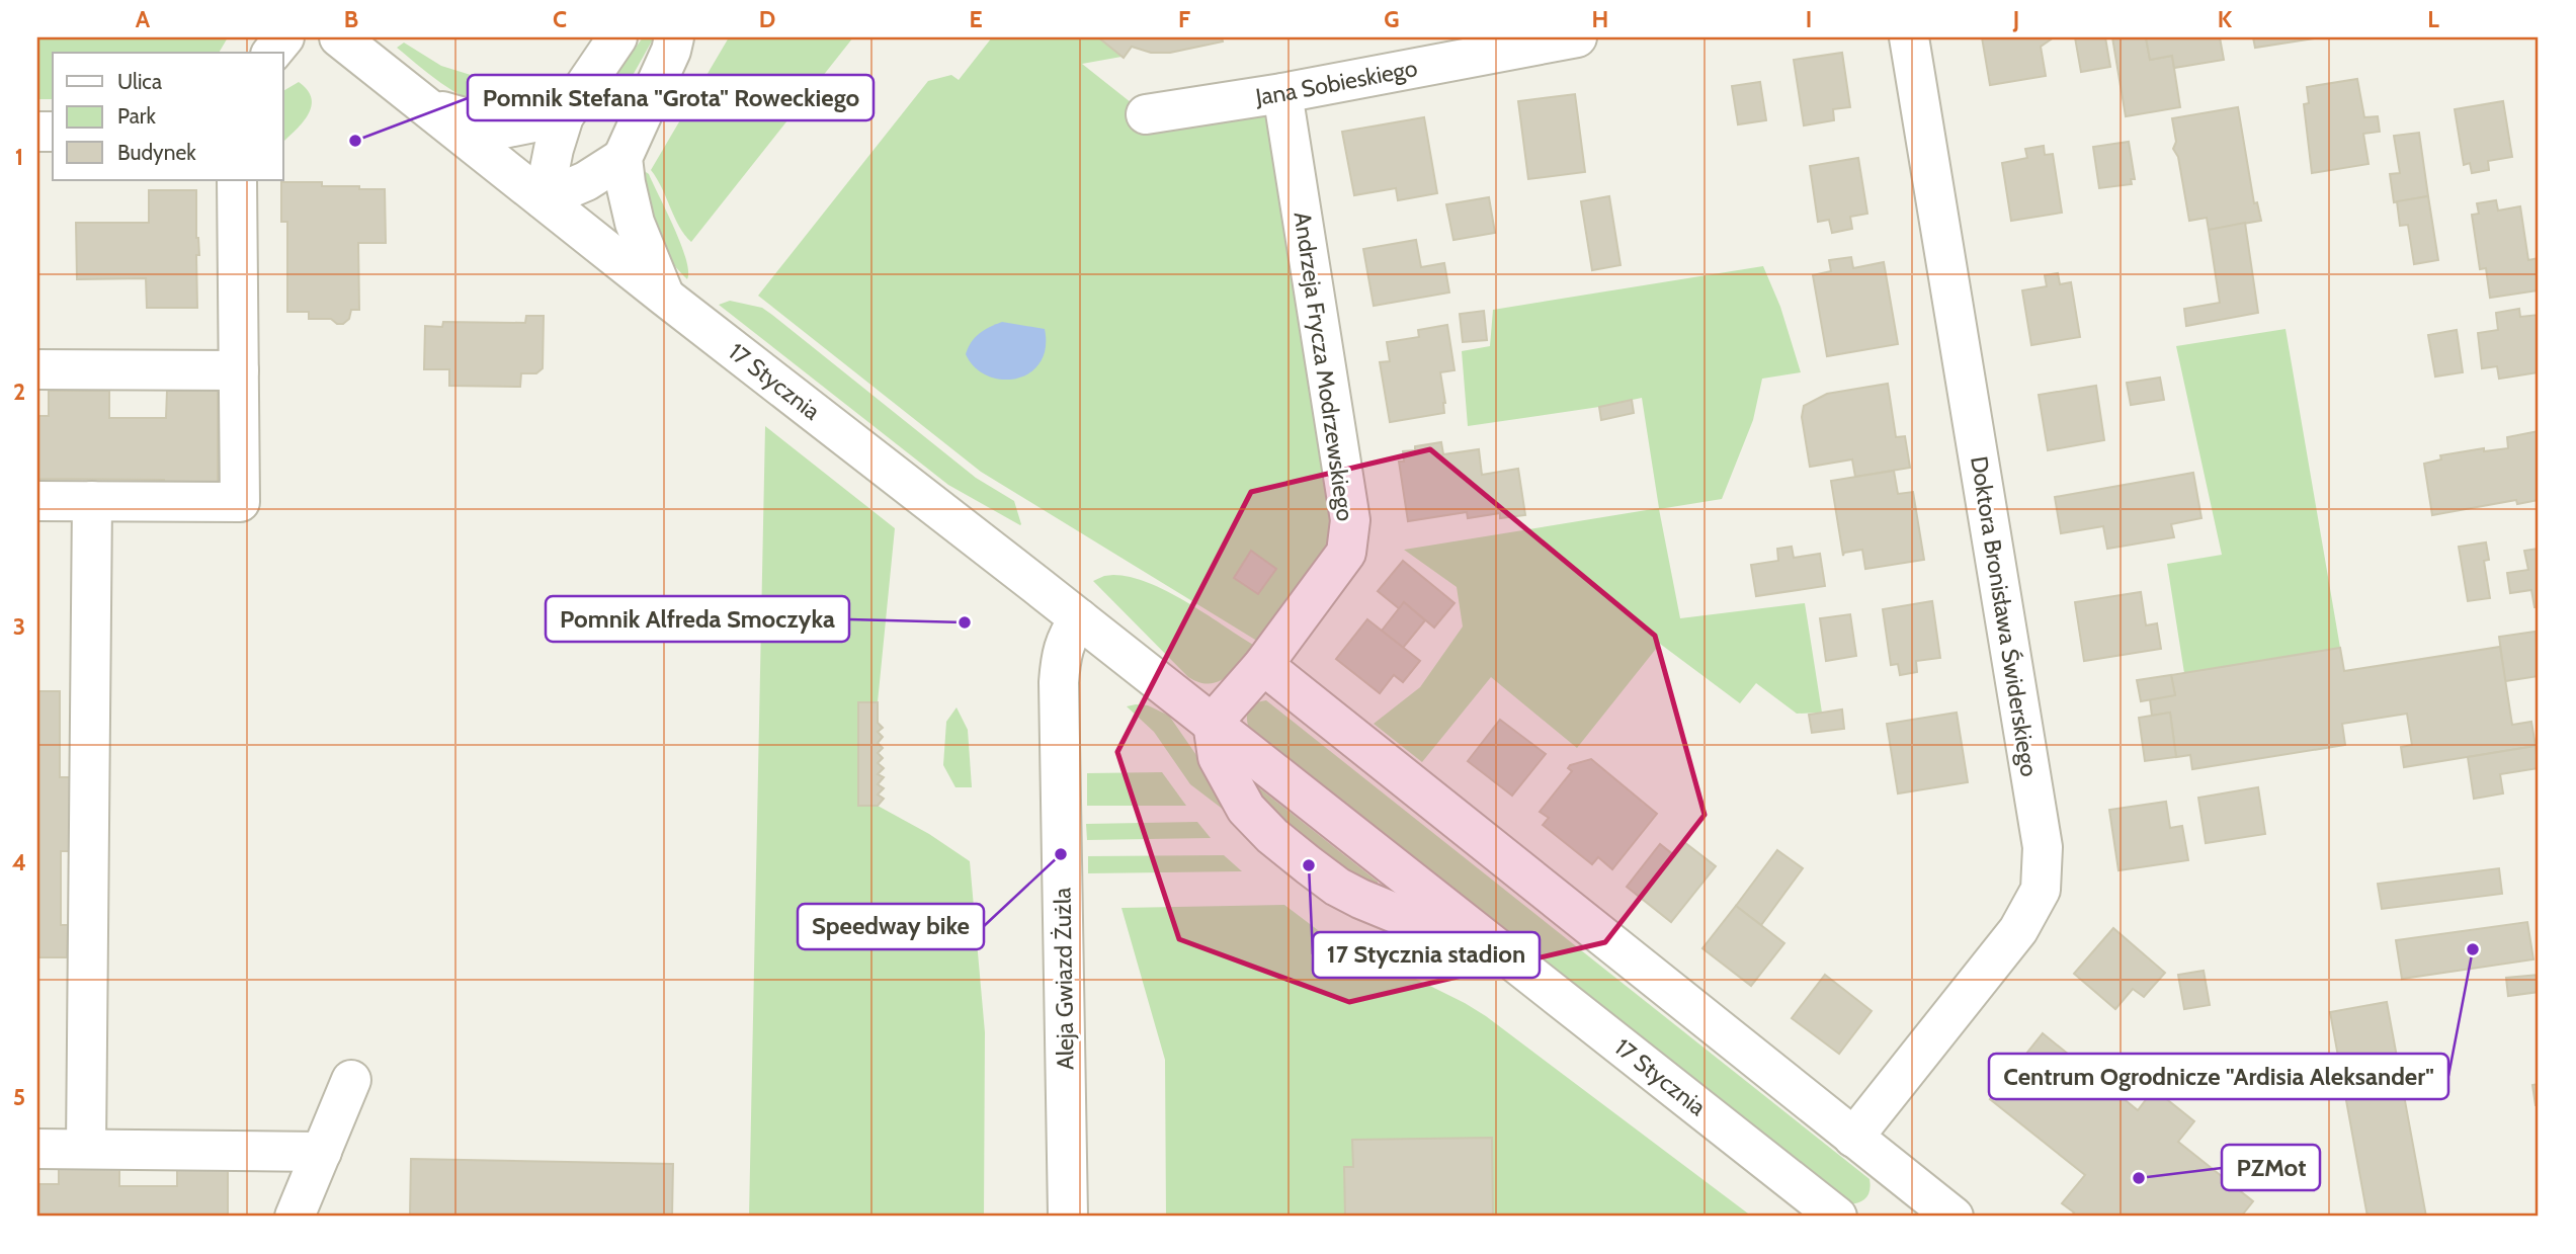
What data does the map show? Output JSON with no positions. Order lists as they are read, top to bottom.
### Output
{
  "streets": {
    "street": [
      "Jana Sobieskiego",
      "Andrzeja Frycza Modrzewskiego",
      "17 Stycznia",
      "Doktora Bronisława Świderskiego",
      "Aleja Gwiazd Żużla"
    ]
  },
  "crossings": [
    ["Jana Sobieskiego", "Andrzeja Frycza Modrzewskiego"],
    ["Andrzeja Frycza Modrzewskiego", "17 Stycznia"],
    ["17 Stycznia", "Aleja Gwiazd Żużla"]
  ],
  "places": [
    "Pomnik Stefana \"Grota\" Roweckiego",
    "Pomnik Alfreda Smoczyka",
    "Speedway bike",
    "17 Stycznia stadion",
    "Centrum Ogrodnicze \"Ardisia Aleksander\"",
    "PZMot"
  ],
  "legend": ["Ulica", "Park", "Budynek"],
  "grid": {
    "columns": [
      "A",
      "B",
      "C",
      "D",
      "E",
      "F",
      "G",
      "H",
      "I",
      "J",
      "K",
      "L"
    ],
    "rows": [
      "1",
      "2",
      "3",
      "4",
      "5"
    ]
  }
}
